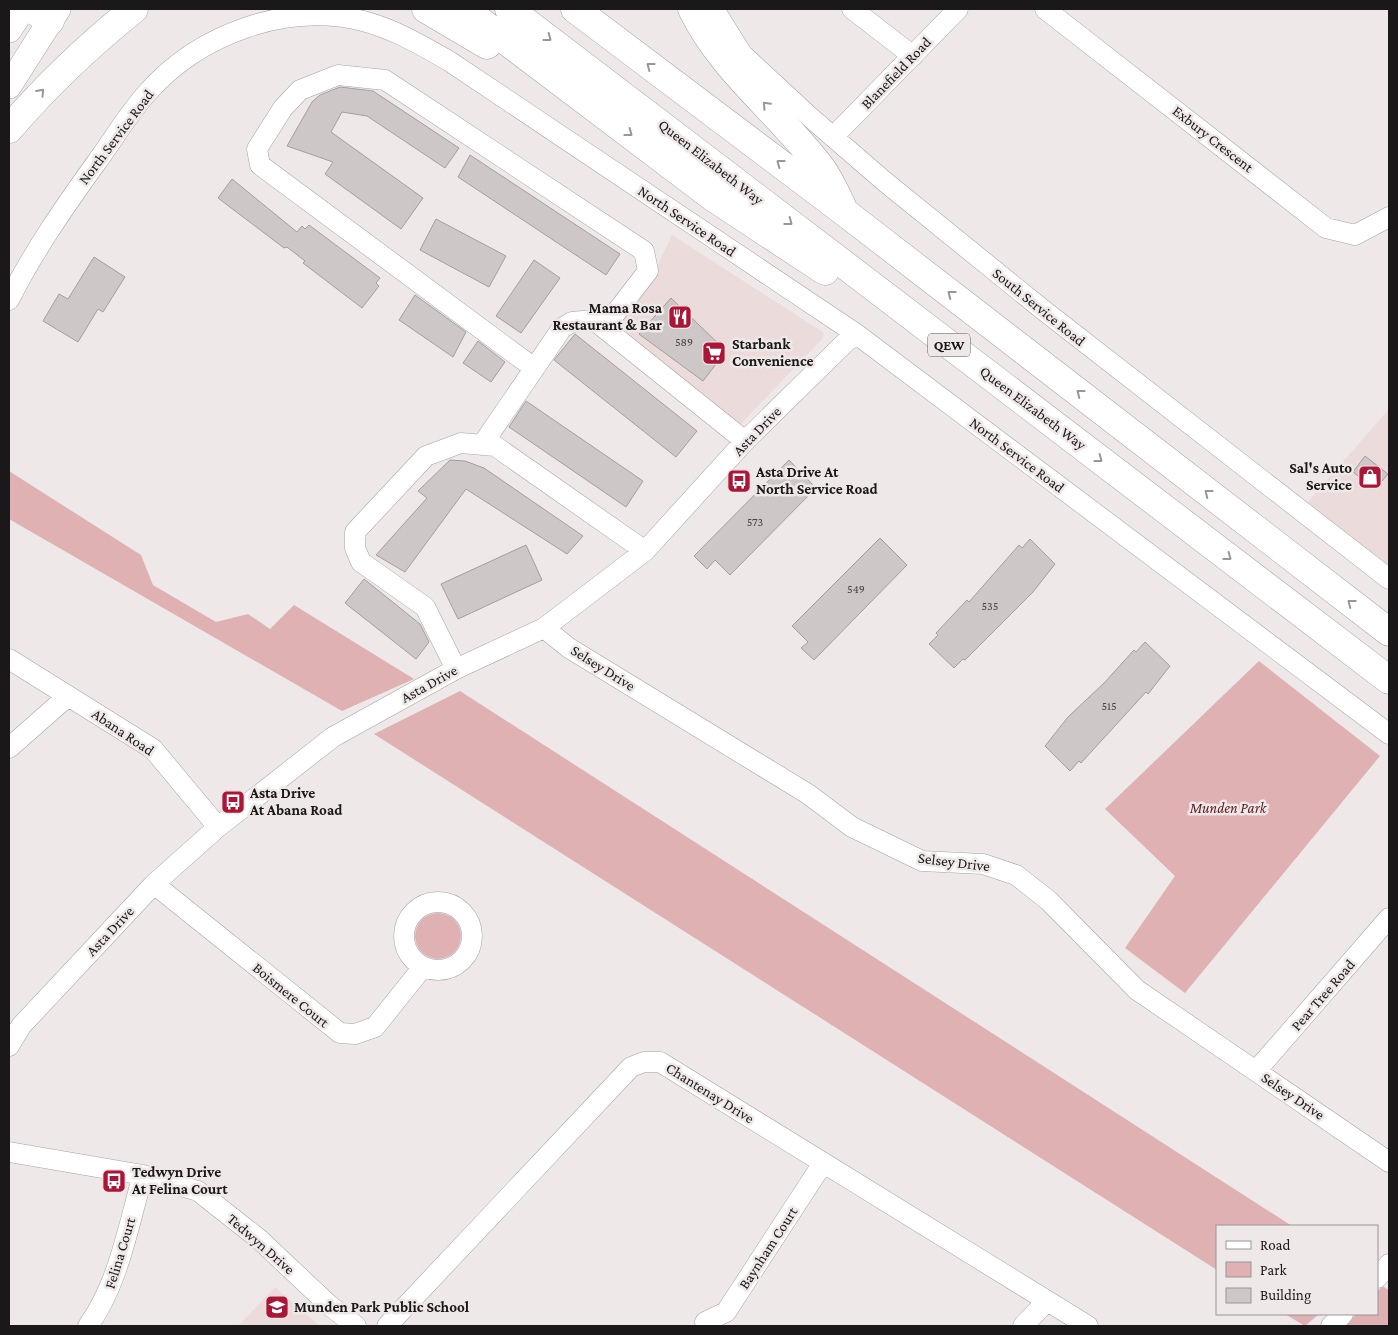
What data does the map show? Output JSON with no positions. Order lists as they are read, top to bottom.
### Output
{
  "streets": {
    "highway": ["Queen Elizabeth Way", "QEW"],
    "street": [
      "Blanefield Road",
      "North Service Road",
      "Exbury Crescent",
      "South Service Road",
      "Asta Drive",
      "Selsey Drive",
      "Abana Road",
      "Boismere Court",
      "Pear Tree Road",
      "Chantenay Drive",
      "Tedwyn Drive",
      "Baynham Court",
      "Felina Court"
    ]
  },
  "crossings": [
    ["Blanefield Road", "South Service Road"],
    ["North Service Road", "Asta Drive"],
    ["Asta Drive", "Selsey Drive"],
    ["Asta Drive", "Abana Road"],
    ["Asta Drive", "Boismere Court"],
    ["Selsey Drive", "Pear Tree Road"],
    ["Chantenay Drive", "Baynham Court"],
    ["Tedwyn Drive", "Felina Court"]
  ],
  "parks": ["Munden Park"],
  "places": {
    "restaurant": ["Mama Rosa Restaurant & Bar"],
    "supermarket": ["Starbank Convenience"],
    "shop": ["Sal's Auto Service"],
    "bus stop": ["Asta Drive At North Service Road", "Asta Drive At Abana Road", "Tedwyn Drive At Felina Court"],
    "school or university": ["Munden Park Public School"]
  },
  "house_numbers": [
    "589",
    "573",
    "549",
    "535",
    "515"
  ],
  "legend": ["Road", "Park", "Building"]
}
